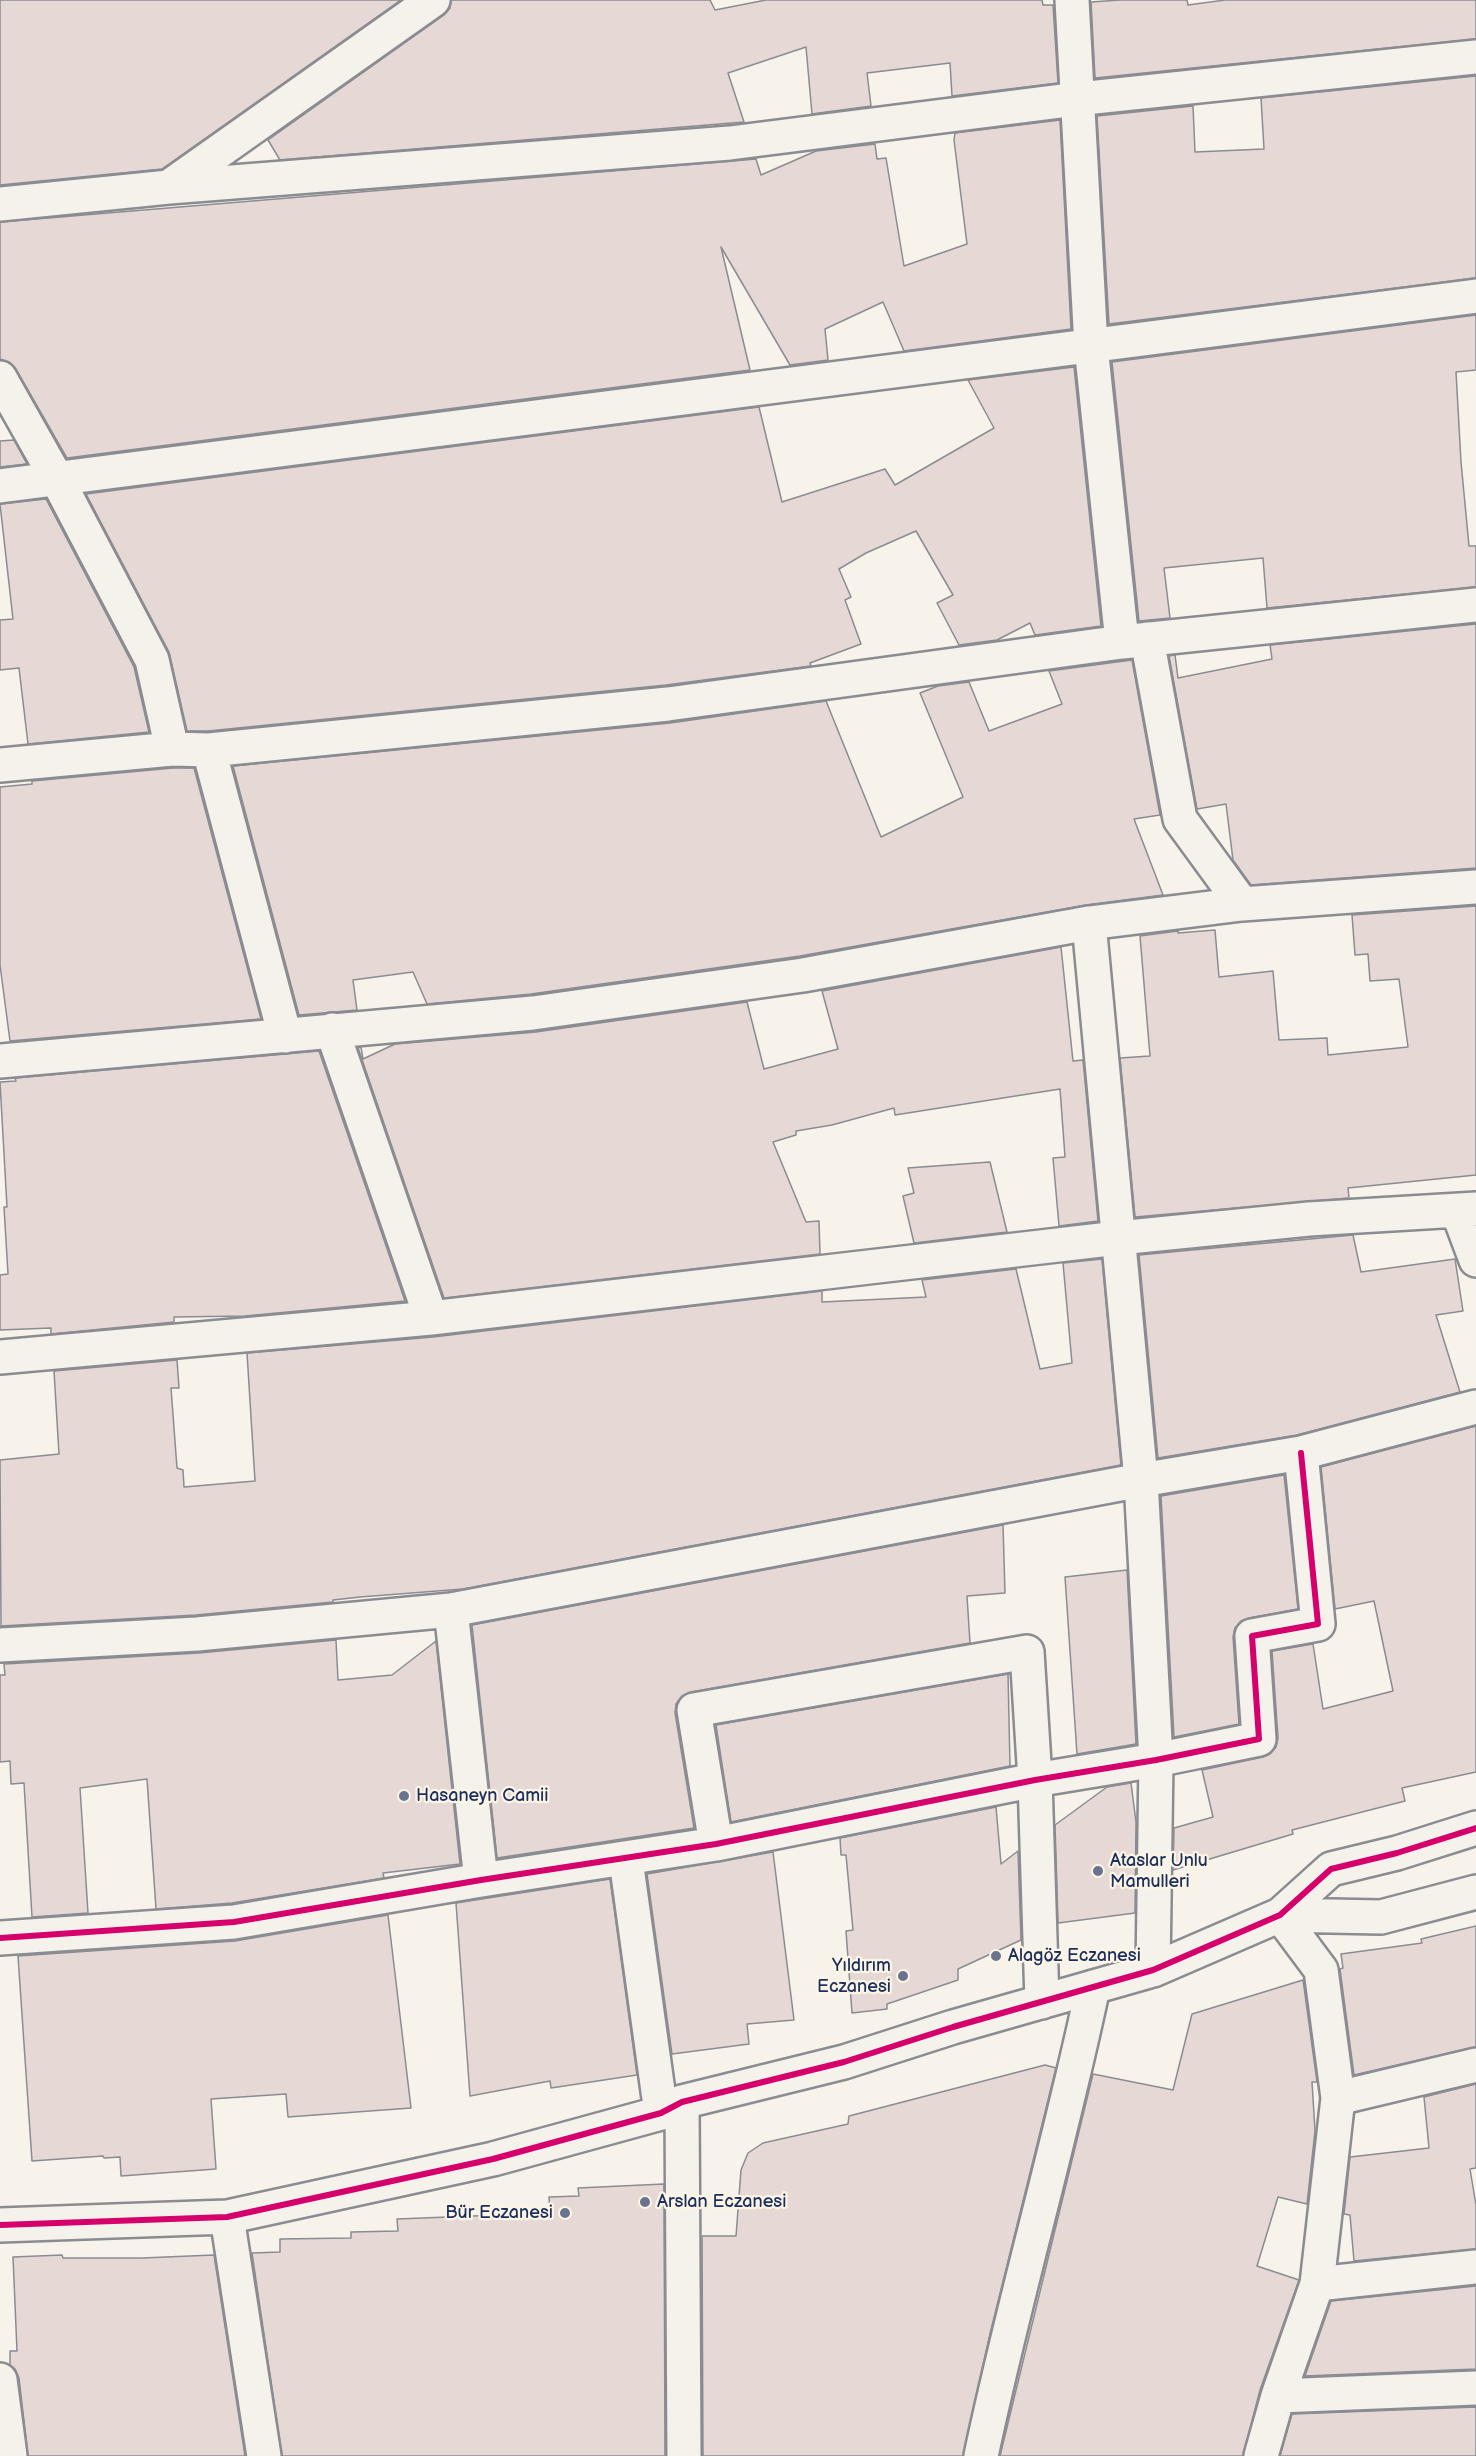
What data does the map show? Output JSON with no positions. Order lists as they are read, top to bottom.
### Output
{
  "places": [
    "Hasaneyn Camii",
    "Ataslar Unlu Mamulleri",
    "Alagöz Eczanesi",
    "Yıldırım Eczanesi",
    "Arslan Eczanesi",
    "Bür Eczanesi"
  ]
}
